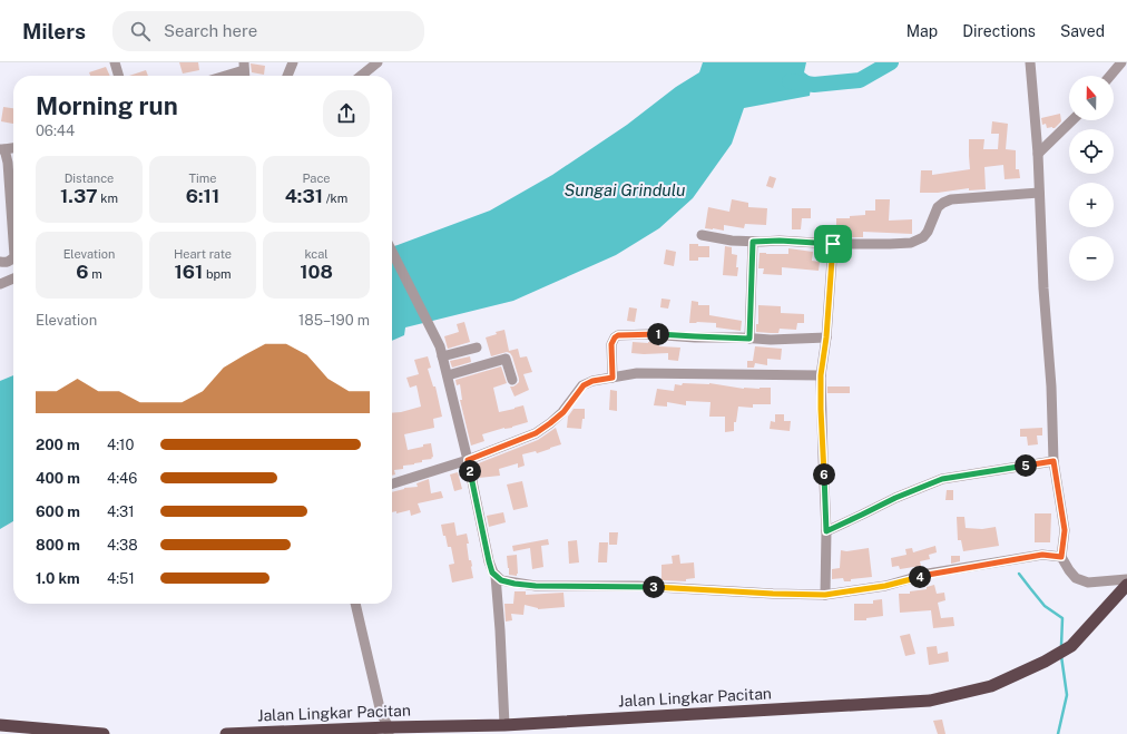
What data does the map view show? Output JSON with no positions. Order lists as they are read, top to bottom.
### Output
{
  "streets": {
    "highway": ["Jalan Lingkar Pacitan"]
  },
  "water": ["Sungai Grindulu"],
  "north": "top",
  "page": {
    "header": "Milers",
    "search": "Search here",
    "nav": ["Map", "Directions", "Saved"],
    "map_buttons": ["+", "−"],
    "heading": ["Morning run", "06:44"],
    "stats": [
      ["Distance", "1.37 km"],
      ["Time", "6:11"],
      ["Pace", "4:31 /km"],
      ["Elevation", "6 m"],
      ["Heart rate", "161 bpm"],
      ["kcal", "108"]
    ],
    "chart": ["Elevation", "185–190 m"],
    "pins": [
      "1",
      "5",
      "2",
      "6",
      "4",
      "3"
    ],
    "list": [
      {
        "name": "200 m",
        "note": "4:10"
      },
      {
        "name": "400 m",
        "note": "4:46"
      },
      {
        "name": "600 m",
        "note": "4:31"
      },
      {
        "name": "800 m",
        "note": "4:38"
      },
      {
        "name": "1.0 km",
        "note": "4:51"
      }
    ]
  }
}
